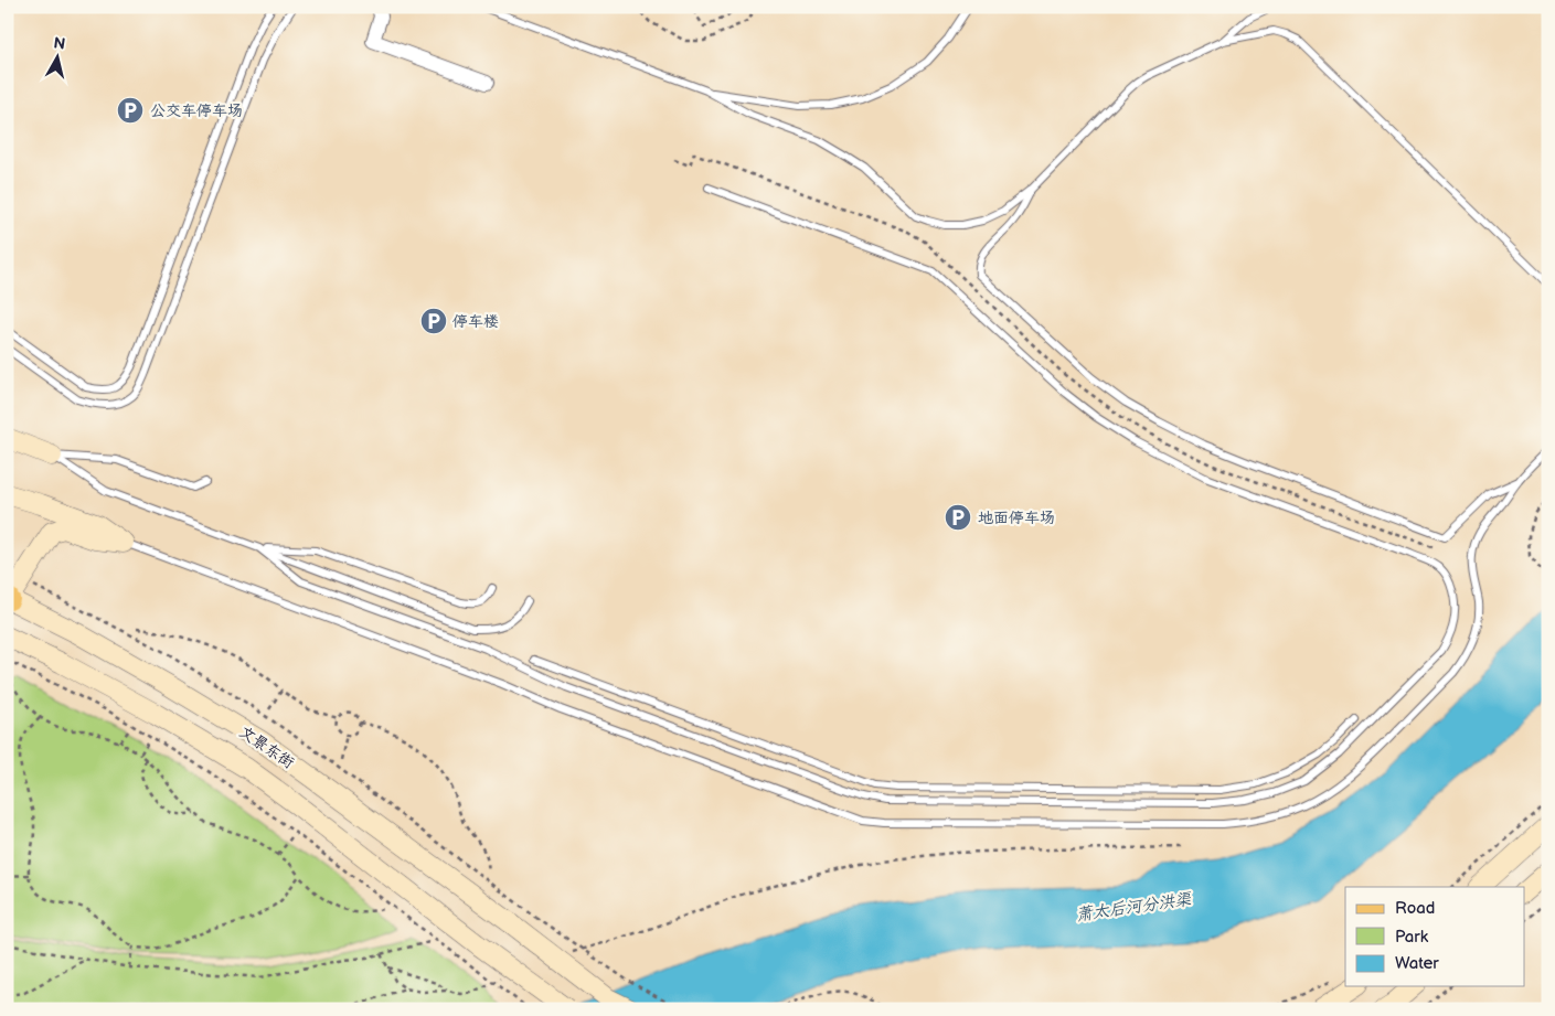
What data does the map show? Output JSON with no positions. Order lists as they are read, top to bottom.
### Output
{
  "streets": {
    "main road": ["文景东街"]
  },
  "water": ["萧太后河分洪渠"],
  "places": {
    "parking": ["公交车停车场", "停车楼", "地面停车场"]
  },
  "legend": ["Road", "Park", "Water"],
  "north": "top"
}
